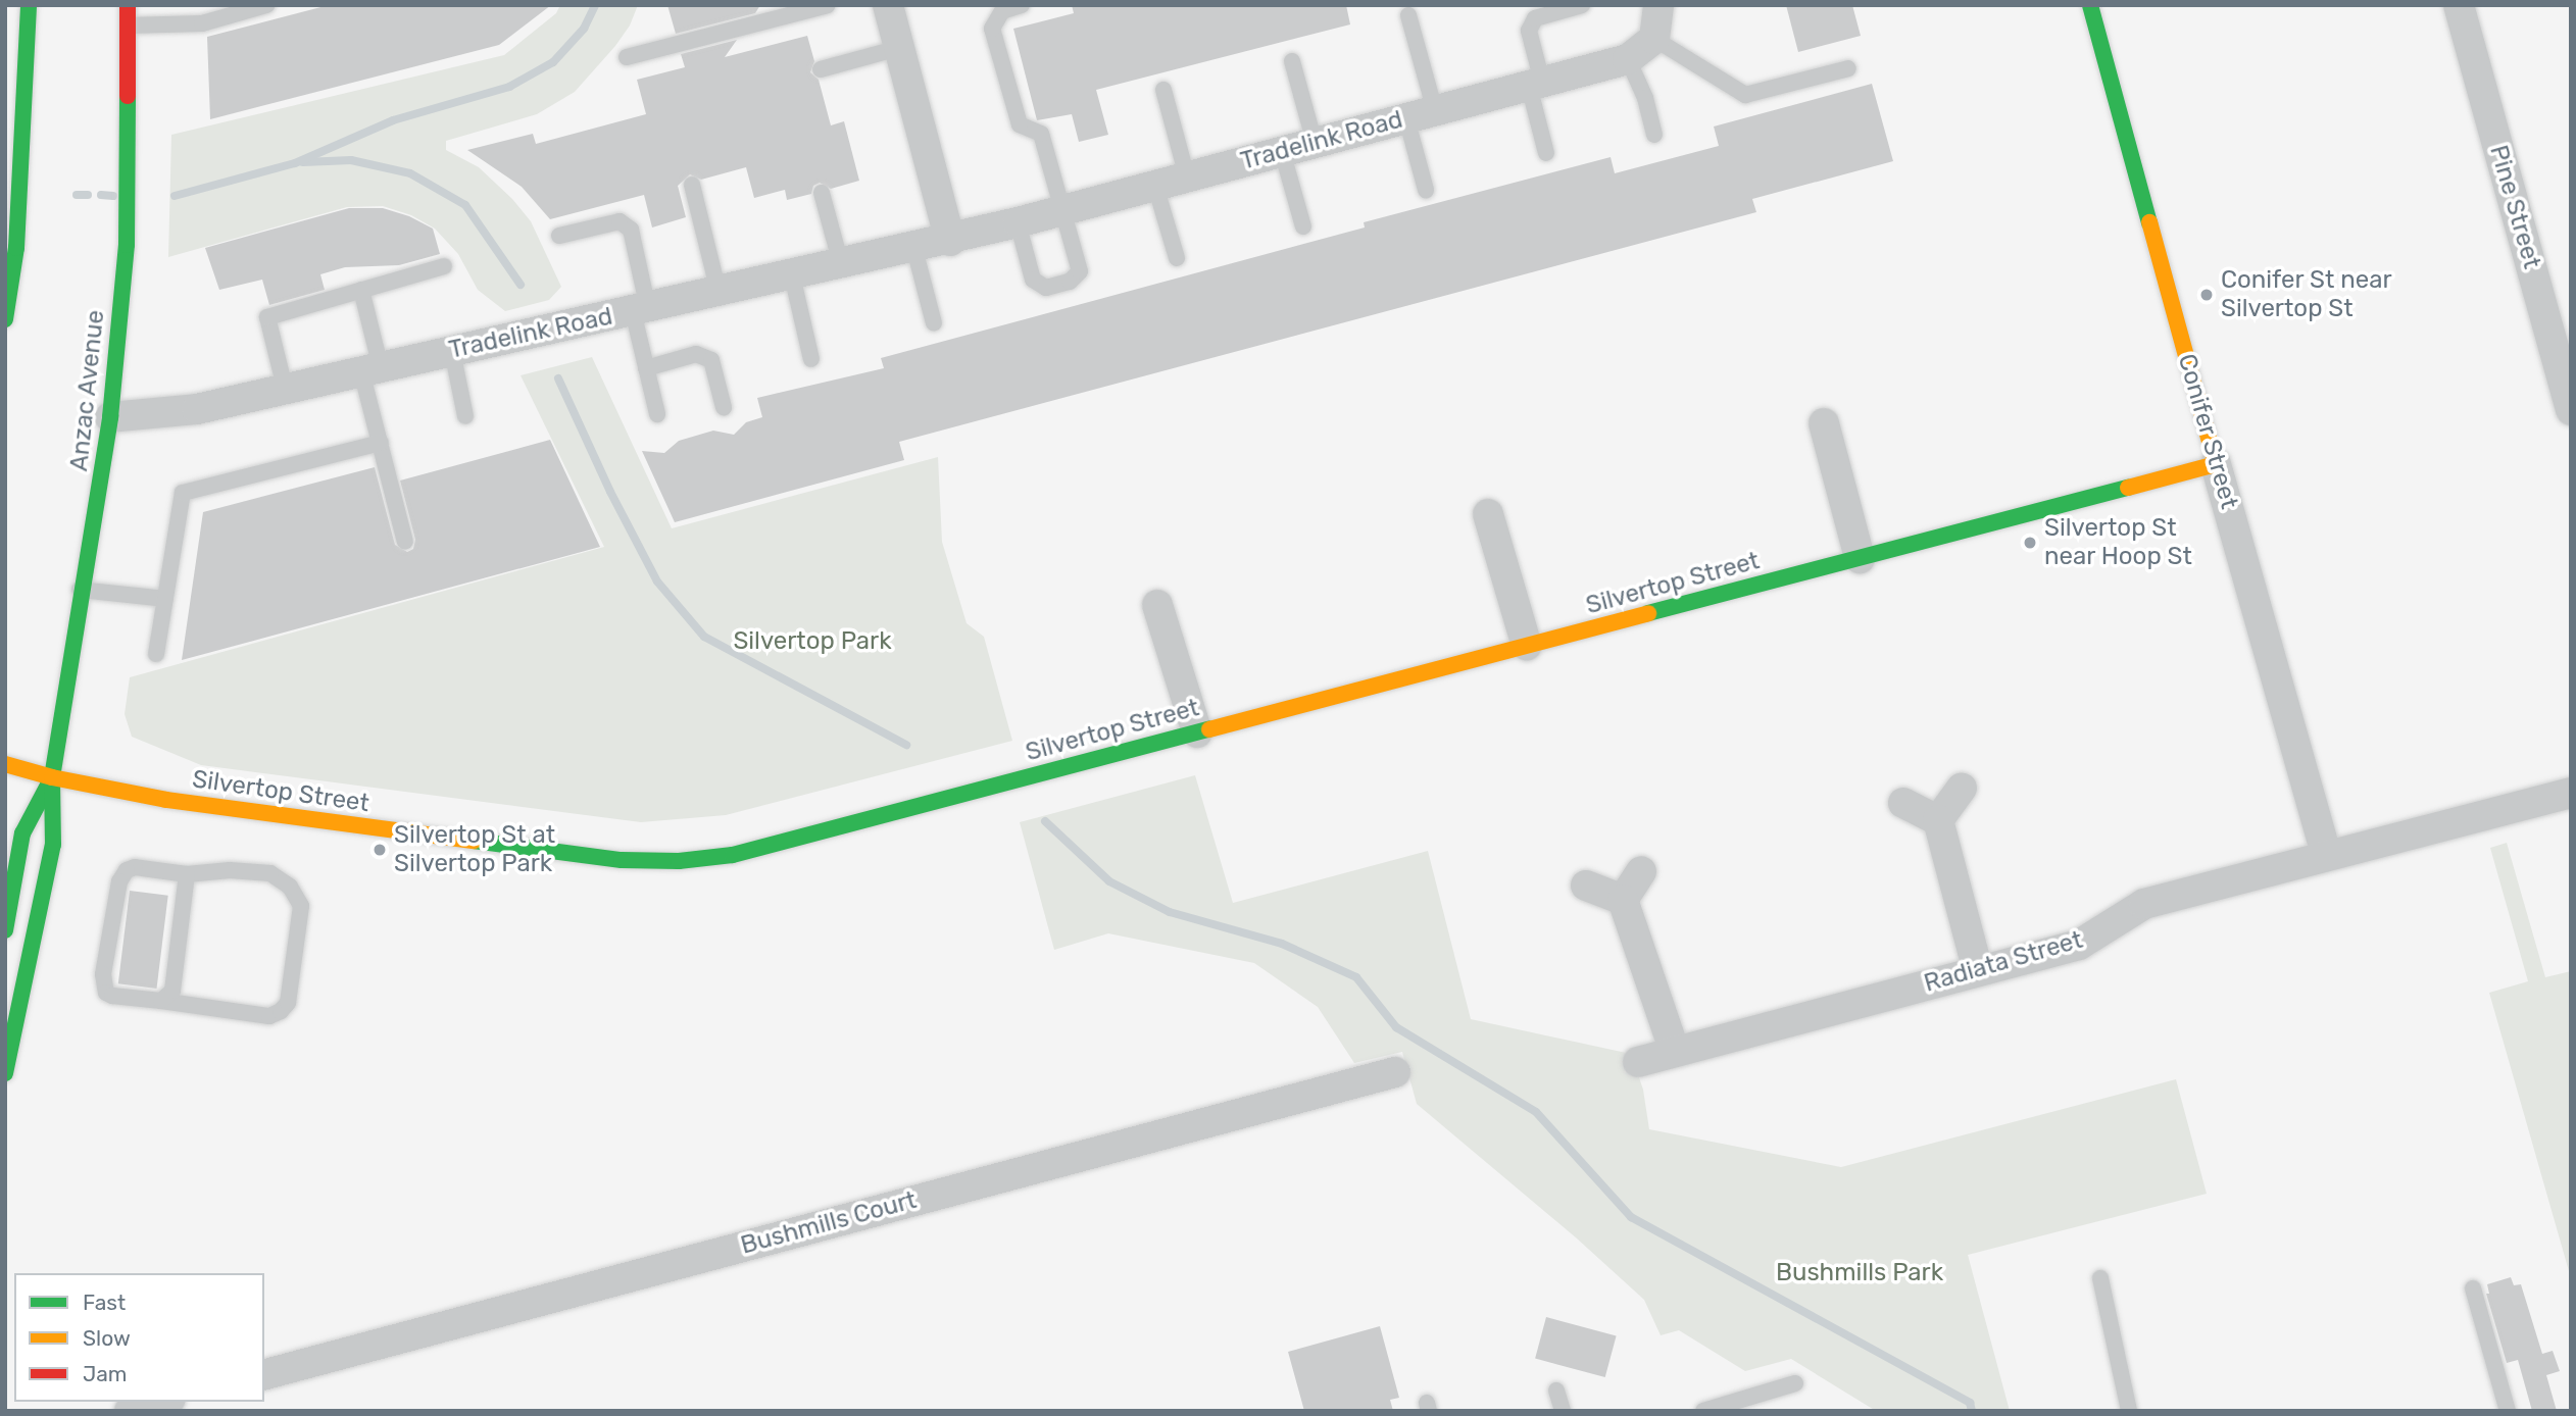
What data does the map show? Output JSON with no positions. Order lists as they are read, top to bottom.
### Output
{
  "streets": {
    "main road": ["Anzac Avenue", "Conifer Street", "Silvertop Street"],
    "street": [
      "Tradelink Road",
      "Pine Street",
      "Radiata Street",
      "Bushmills Court"
    ]
  },
  "crossings": [
    ["Tradelink Road", "Anzac Avenue"],
    ["Anzac Avenue", "Silvertop Street"],
    ["Conifer Street", "Silvertop Street"],
    ["Conifer Street", "Radiata Street"]
  ],
  "parks": ["Silvertop Park", "Bushmills Park"],
  "places": ["Conifer St near Silvertop St", "Silvertop St near Hoop St", "Silvertop St at Silvertop Park"],
  "legend": ["Fast", "Slow", "Jam"]
}
